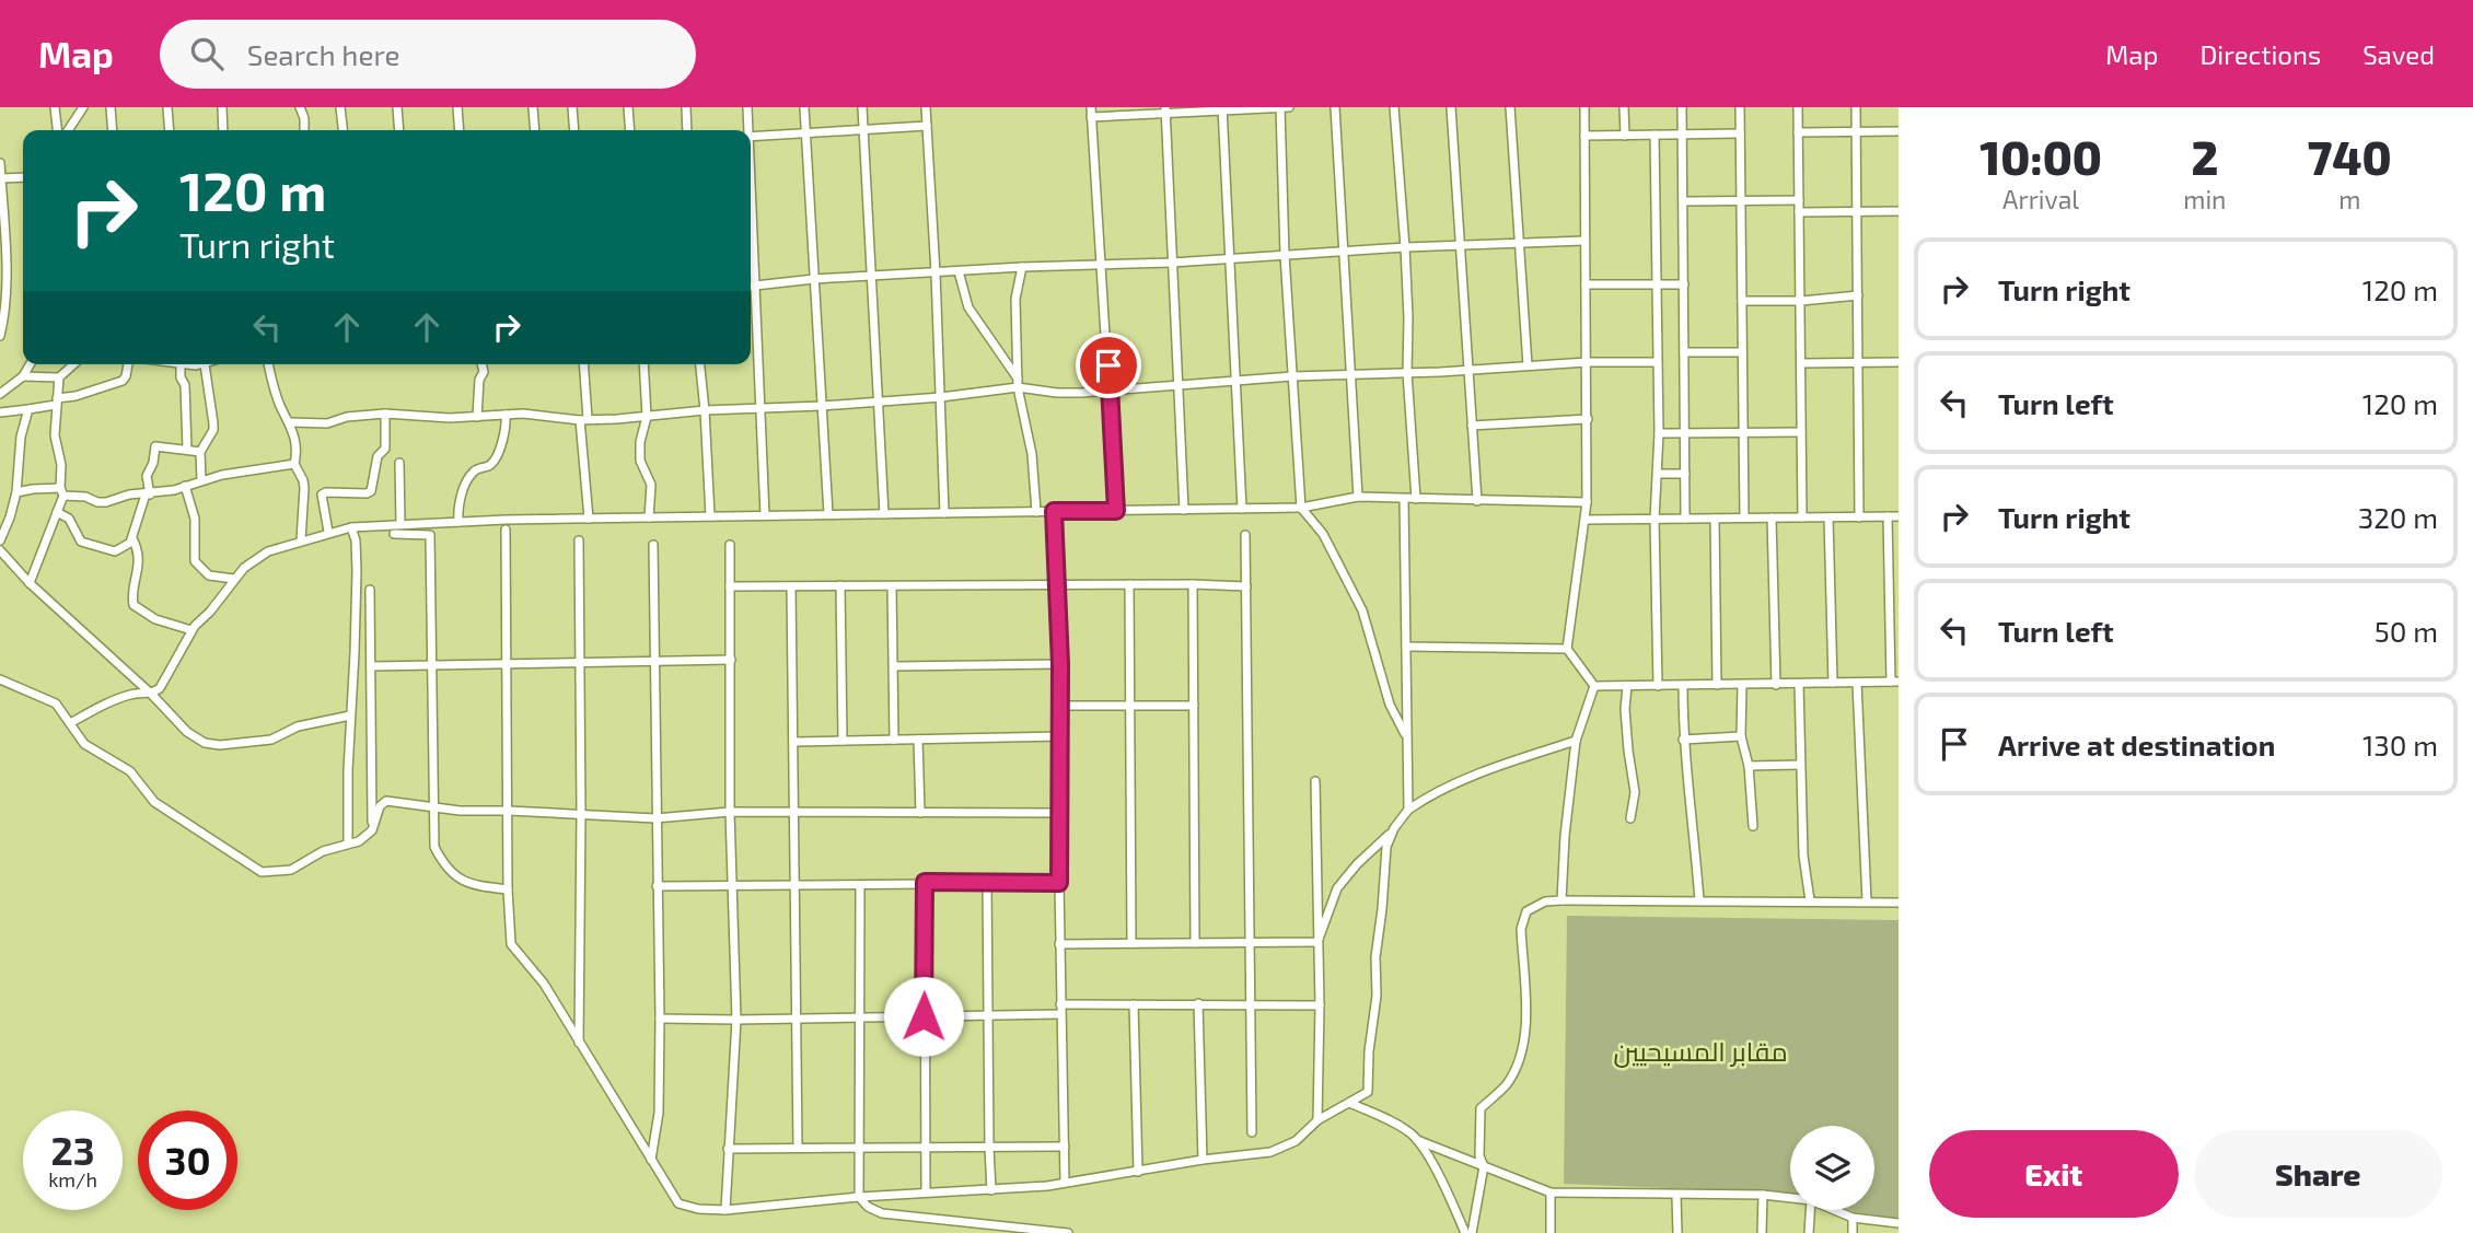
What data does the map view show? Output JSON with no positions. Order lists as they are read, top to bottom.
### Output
{
  "parks": ["مقابر المسيحيين"],
  "page": {
    "header": "Map",
    "search": "Search here",
    "nav": ["Map", "Directions", "Saved"],
    "eta": [
      "10:00",
      "Arrival",
      "2",
      "min",
      "740",
      "m"
    ],
    "turn": ["120 m", "Turn right"],
    "list": [
      {
        "name": "Turn right",
        "value": "120 m"
      },
      {
        "name": "Turn left",
        "value": "120 m"
      },
      {
        "name": "Turn right",
        "value": "320 m"
      },
      {
        "name": "Turn left",
        "value": "50 m"
      },
      {
        "name": "Arrive at destination",
        "value": "130 m"
      }
    ],
    "speed": "23 km/h",
    "limit": "30",
    "buttons": ["Exit", "Share"]
  }
}
